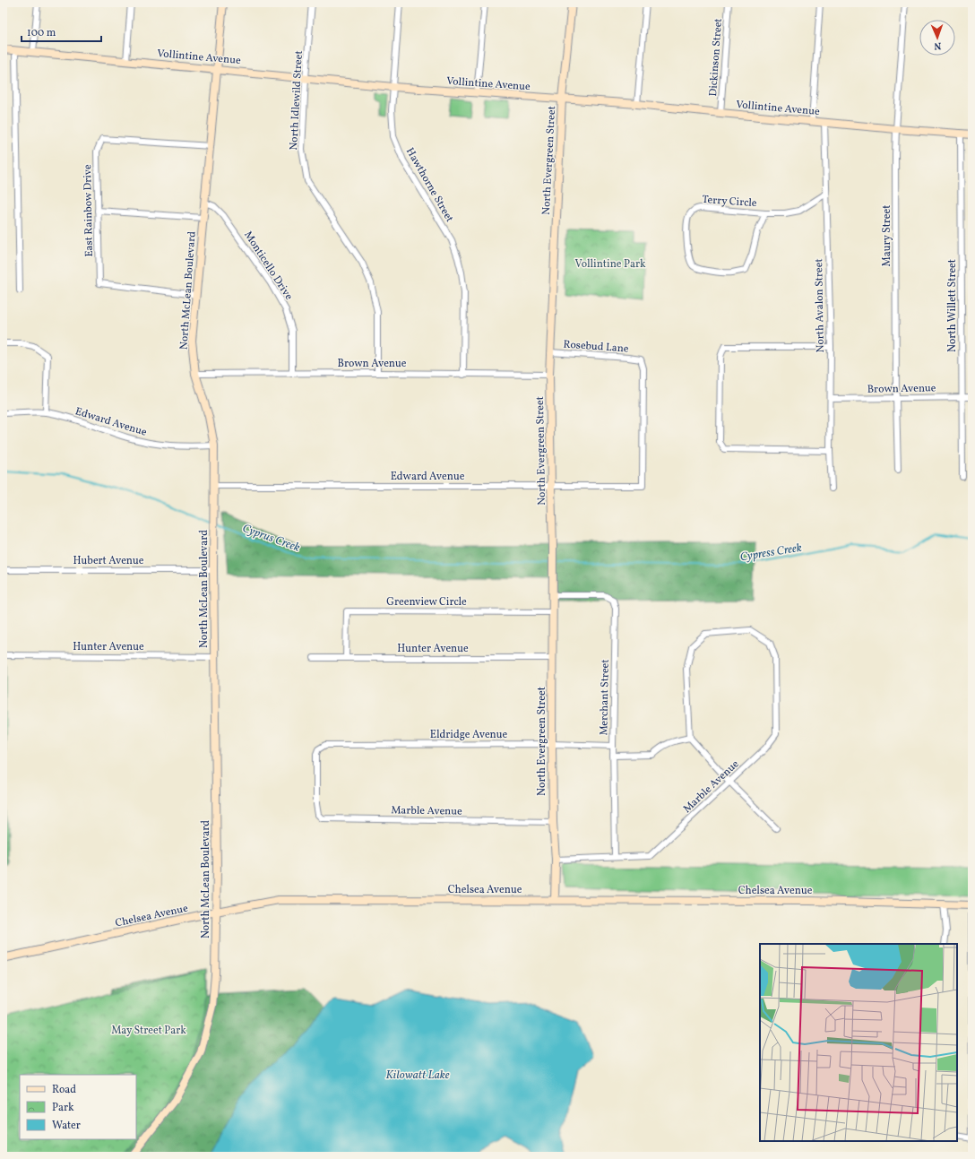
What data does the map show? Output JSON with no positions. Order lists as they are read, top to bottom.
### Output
{
  "streets": {
    "main road": [
      "Vollintine Avenue",
      "North Evergreen Street",
      "North McLean Boulevard",
      "Chelsea Avenue"
    ],
    "street": [
      "Dickinson Street",
      "North Idlewild Street",
      "Hawthorne Street",
      "Terry Circle",
      "East Rainbow Drive",
      "Maury Street",
      "Monticello Drive",
      "North Avalon Street",
      "North Willett Street",
      "Rosebud Lane",
      "Brown Avenue",
      "Edward Avenue",
      "Hubert Avenue",
      "Greenview Circle",
      "Hunter Avenue",
      "Merchant Street",
      "Eldridge Avenue",
      "Marble Avenue"
    ]
  },
  "crossings": [
    ["Vollintine Avenue", "Dickinson Street"],
    ["Vollintine Avenue", "North Idlewild Street"],
    ["Vollintine Avenue", "North Evergreen Street"],
    ["Vollintine Avenue", "Hawthorne Street"],
    ["Vollintine Avenue", "Maury Street"],
    ["Vollintine Avenue", "North McLean Boulevard"],
    ["Vollintine Avenue", "North Avalon Street"],
    ["Vollintine Avenue", "North Willett Street"],
    ["North Idlewild Street", "Brown Avenue"],
    ["North Evergreen Street", "Rosebud Lane"],
    ["North Evergreen Street", "Brown Avenue"],
    ["North Evergreen Street", "Edward Avenue"],
    ["North Evergreen Street", "Greenview Circle"],
    ["North Evergreen Street", "Hunter Avenue"],
    ["North Evergreen Street", "Merchant Street"],
    ["North Evergreen Street", "Eldridge Avenue"],
    ["North Evergreen Street", "Marble Avenue"],
    ["North Evergreen Street", "Chelsea Avenue"],
    ["Hawthorne Street", "Brown Avenue"],
    ["Terry Circle", "North Avalon Street"],
    ["East Rainbow Drive", "North McLean Boulevard"],
    ["Maury Street", "Brown Avenue"],
    ["Monticello Drive", "North McLean Boulevard"],
    ["Monticello Drive", "Brown Avenue"],
    ["North McLean Boulevard", "Brown Avenue"],
    ["North McLean Boulevard", "Edward Avenue"],
    ["North McLean Boulevard", "Hubert Avenue"],
    ["North McLean Boulevard", "Hunter Avenue"],
    ["North McLean Boulevard", "Chelsea Avenue"],
    ["North Avalon Street", "Brown Avenue"],
    ["North Willett Street", "Brown Avenue"],
    ["Rosebud Lane", "Edward Avenue"],
    ["Greenview Circle", "Hunter Avenue"],
    ["Merchant Street", "Eldridge Avenue"],
    ["Merchant Street", "Marble Avenue"],
    ["Eldridge Avenue", "Marble Avenue"]
  ],
  "water": ["Cyprus Creek", "Cypress Creek", "Kilowatt Lake"],
  "parks": ["Vollintine Park", "May Street Park"],
  "legend": ["Road", "Park", "Water"],
  "scale_bar": "100 m",
  "north": "bottom"
}
